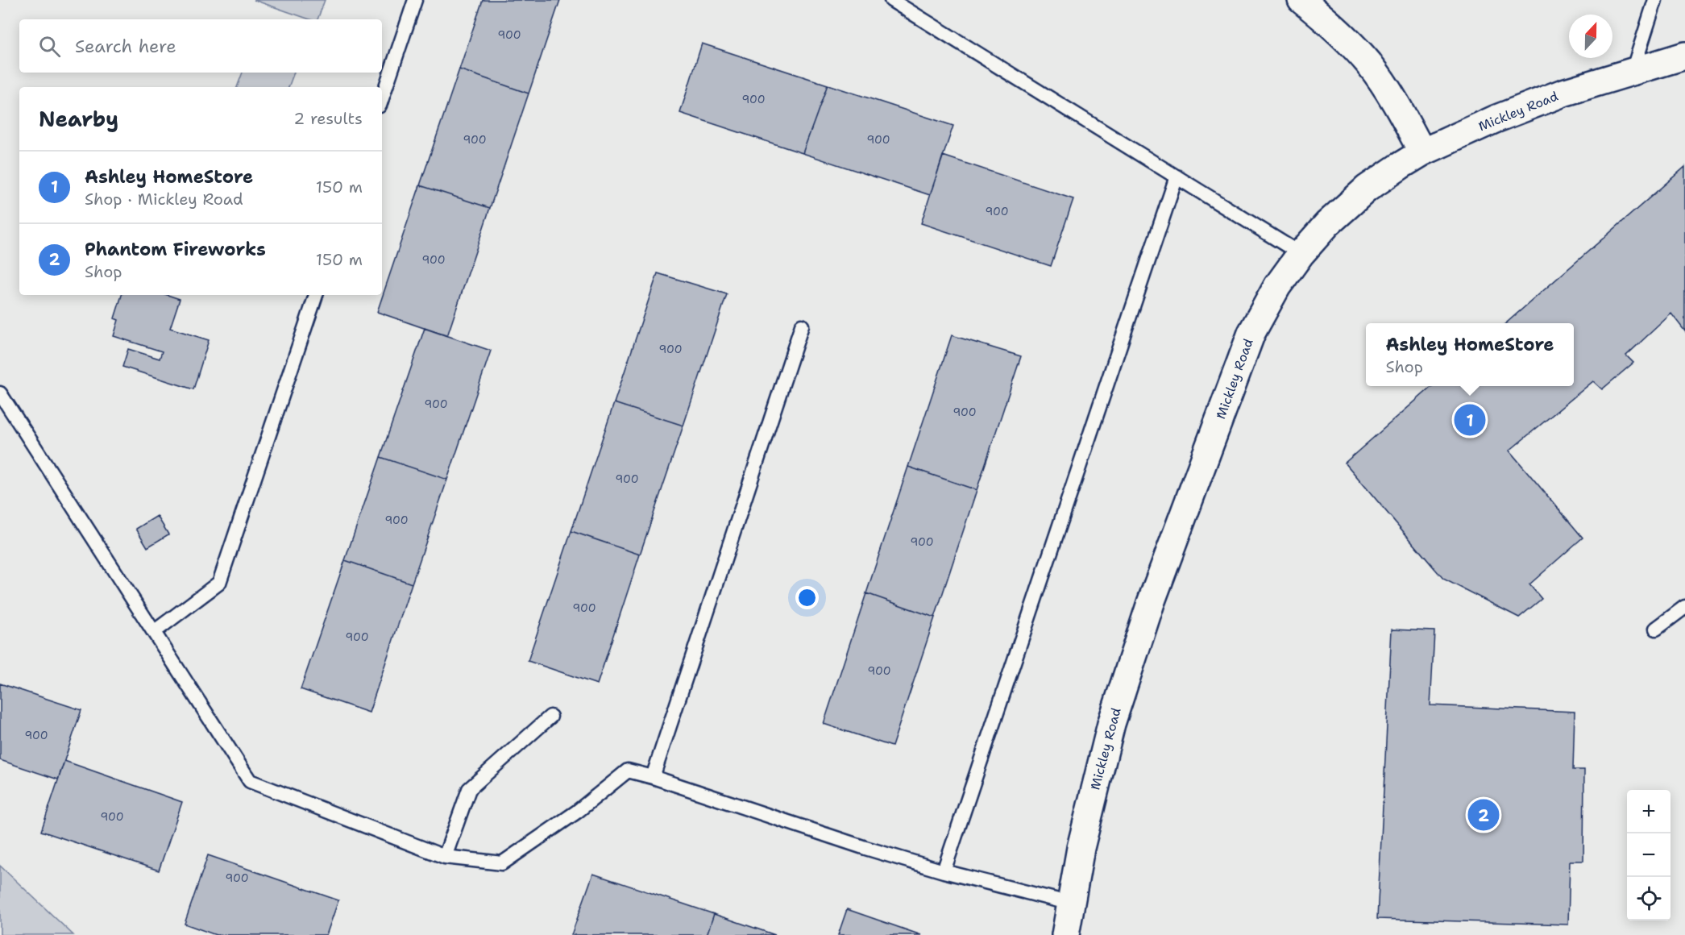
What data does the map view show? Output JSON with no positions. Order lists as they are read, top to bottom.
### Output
{
  "streets": {
    "street": ["Mickley Road"]
  },
  "house_numbers": [
    "900",
    "900",
    "900",
    "900",
    "900",
    "900",
    "900",
    "900",
    "900",
    "900",
    "900",
    "900",
    "900",
    "900",
    "900",
    "900",
    "900",
    "900"
  ],
  "north": "top",
  "page": {
    "search": "Search here",
    "heading": ["Nearby", "2 results"],
    "list": [
      {
        "mark": "1",
        "name": "Ashley HomeStore",
        "note": "Shop · Mickley Road",
        "value": "150 m"
      },
      {
        "mark": "2",
        "name": "Phantom Fireworks",
        "note": "Shop",
        "value": "150 m"
      }
    ],
    "popup": ["Ashley HomeStore", "Shop"],
    "pins": ["1", "2"],
    "map_buttons": ["+", "−"]
  }
}
